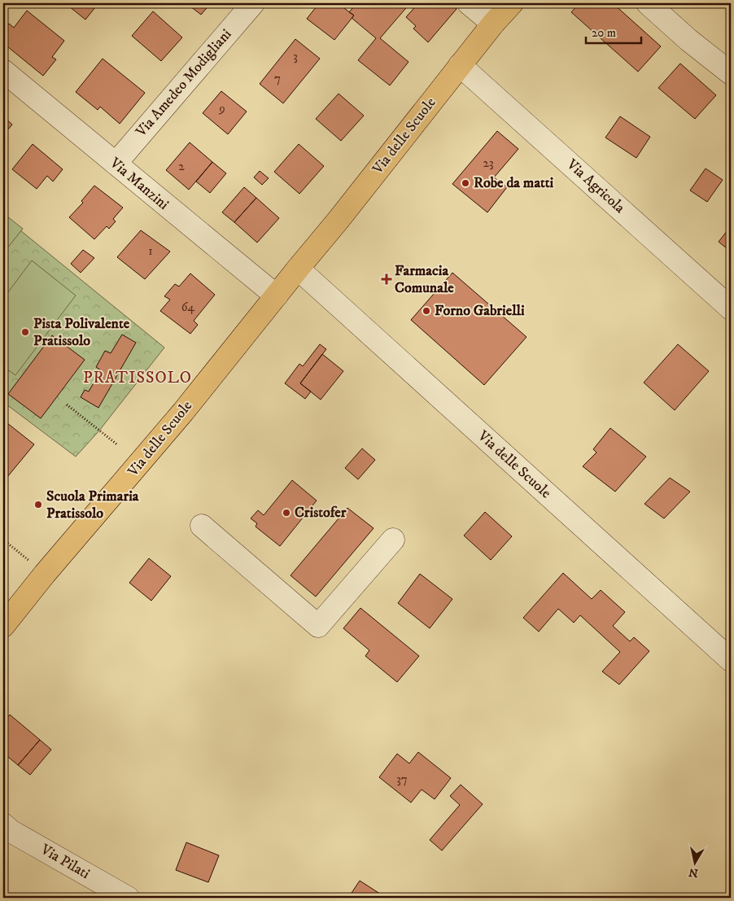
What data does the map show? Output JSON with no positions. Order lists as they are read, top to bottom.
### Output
{
  "streets": {
    "main road": ["Via delle Scuole"],
    "street": [
      "Via Amedeo Modigliani",
      "Via Manzini",
      "Via Agricola",
      "Via Pilati"
    ]
  },
  "crossings": [
    ["Via Amedeo Modigliani", "Via Manzini"],
    ["Via delle Scuole", "Via Manzini"],
    ["Via delle Scuole", "Via Agricola"]
  ],
  "districts": ["PRATISSOLO"],
  "places": {
    "other": [
      "Robe da matti",
      "Forno Gabrielli",
      "Pista Polivalente Pratissolo",
      "Scuola Primaria Pratissolo",
      "Cristofer"
    ],
    "health": ["Farmacia Comunale"]
  },
  "house_numbers": [
    "3",
    "7",
    "9",
    "23",
    "2",
    "1",
    "64",
    "37"
  ],
  "scale_bar": "20 m",
  "north": "bottom"
}
